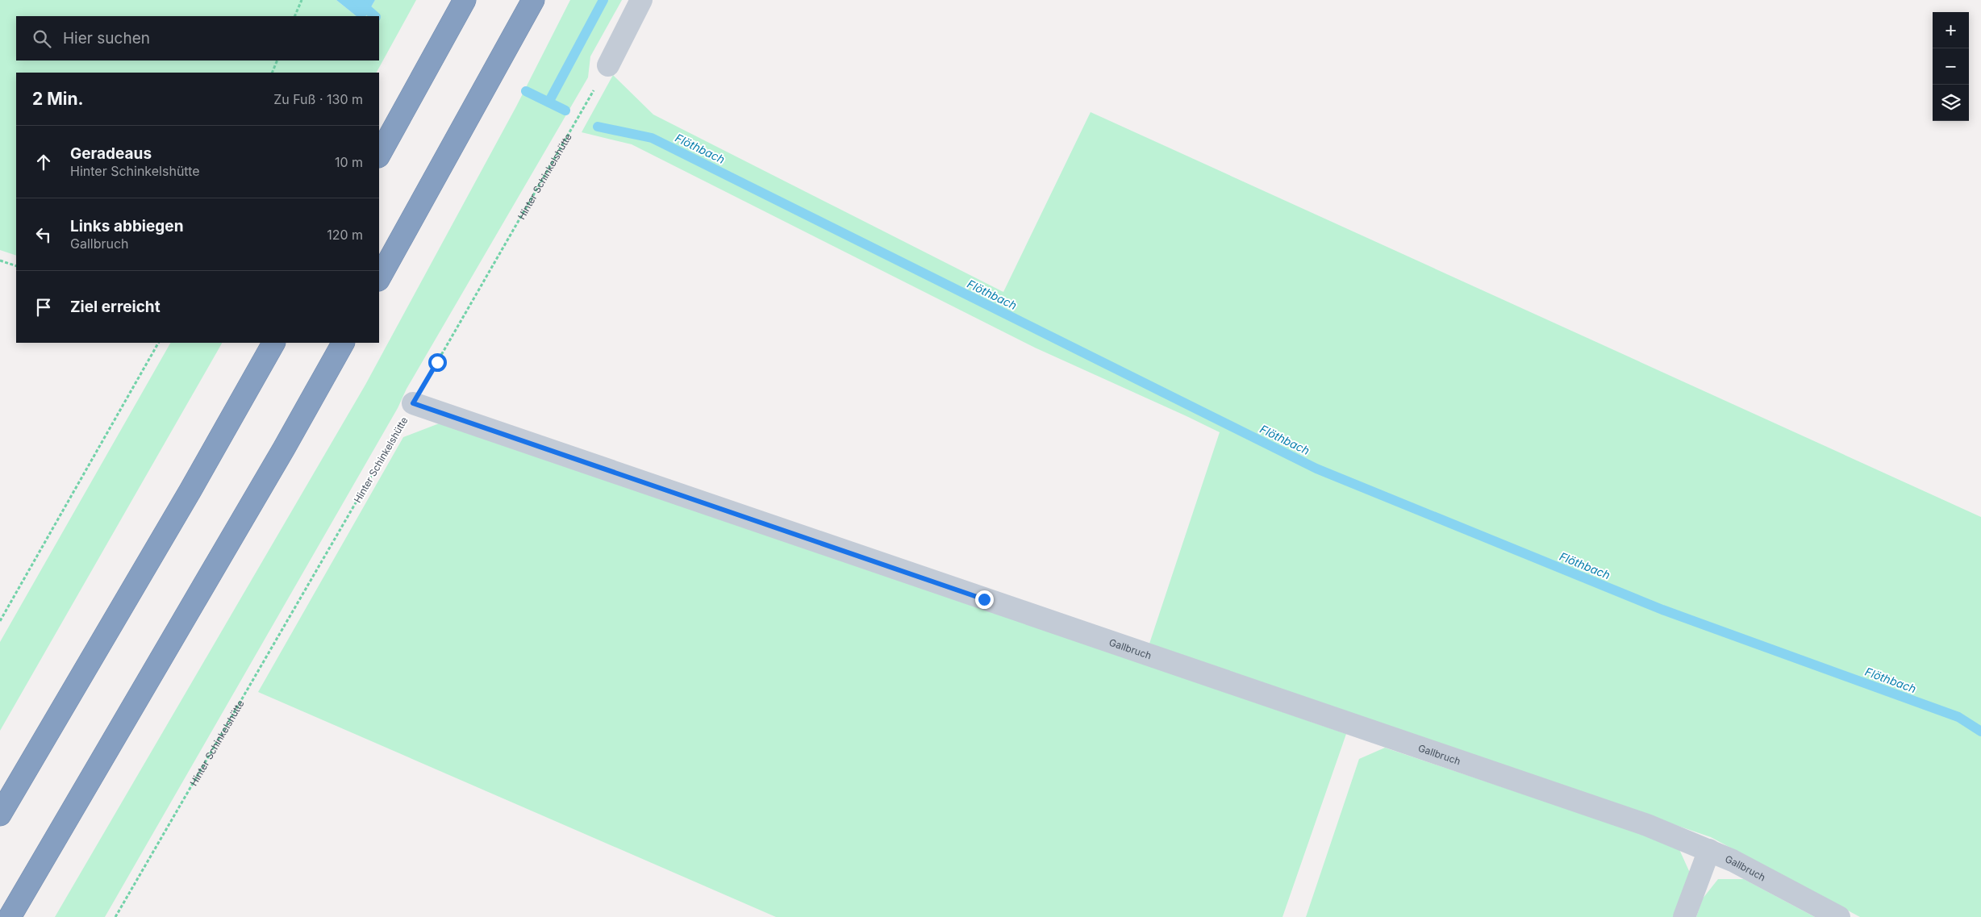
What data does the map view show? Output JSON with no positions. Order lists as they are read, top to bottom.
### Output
{
  "streets": {
    "street": ["Gallbruch"],
    "path": ["Hinter Schinkelshütte"]
  },
  "crossings": [
    ["Hinter Schinkelshütte", "Gallbruch"]
  ],
  "water": ["Flöthbach"],
  "page": {
    "map_buttons": ["+", "−"],
    "search": "Hier suchen",
    "heading": ["2 Min.", "Zu Fuß · 130 m"],
    "list": [
      ["Geradeaus", "Hinter Schinkelshütte", "10 m"],
      ["Links abbiegen", "Gallbruch", "120 m"],
      "Ziel erreicht"
    ]
  }
}
